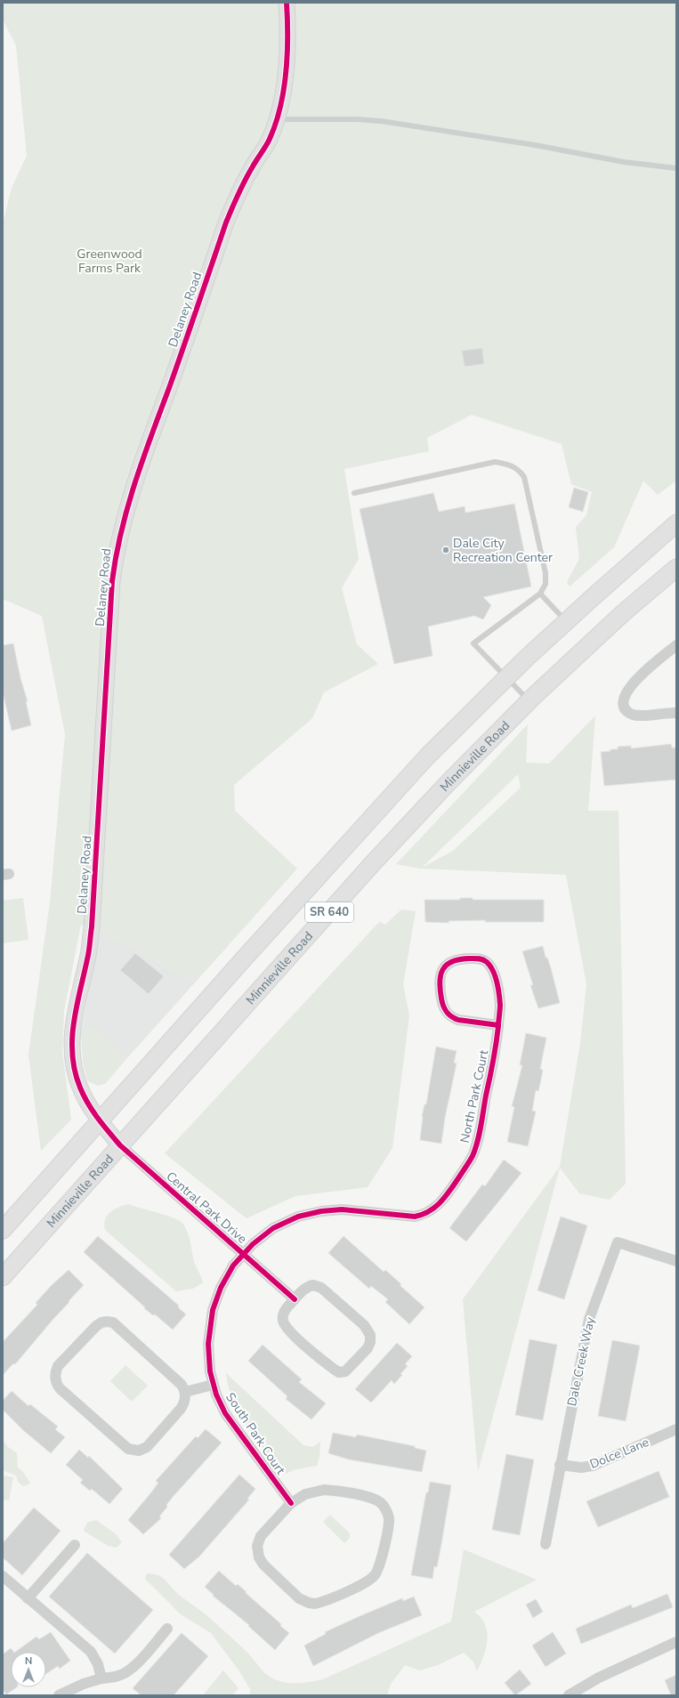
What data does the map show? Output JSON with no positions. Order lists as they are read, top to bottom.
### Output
{
  "streets": {
    "main road": ["Minnieville Road", "SR 640"],
    "street": [
      "Delaney Road",
      "North Park Court",
      "Central Park Drive",
      "Dale Creek Way",
      "South Park Court",
      "Dolce Lane"
    ]
  },
  "crossings": [
    ["Delaney Road", "Minnieville Road"],
    ["Delaney Road", "SR 640"],
    ["Delaney Road", "Central Park Drive"],
    ["Minnieville Road", "Central Park Drive"],
    ["North Park Court", "Central Park Drive"],
    ["North Park Court", "South Park Court"],
    ["Central Park Drive", "South Park Court"],
    ["Dale Creek Way", "Dolce Lane"]
  ],
  "parks": ["Greenwood Farms Park"],
  "places": ["Dale City Recreation Center"],
  "north": "top"
}
